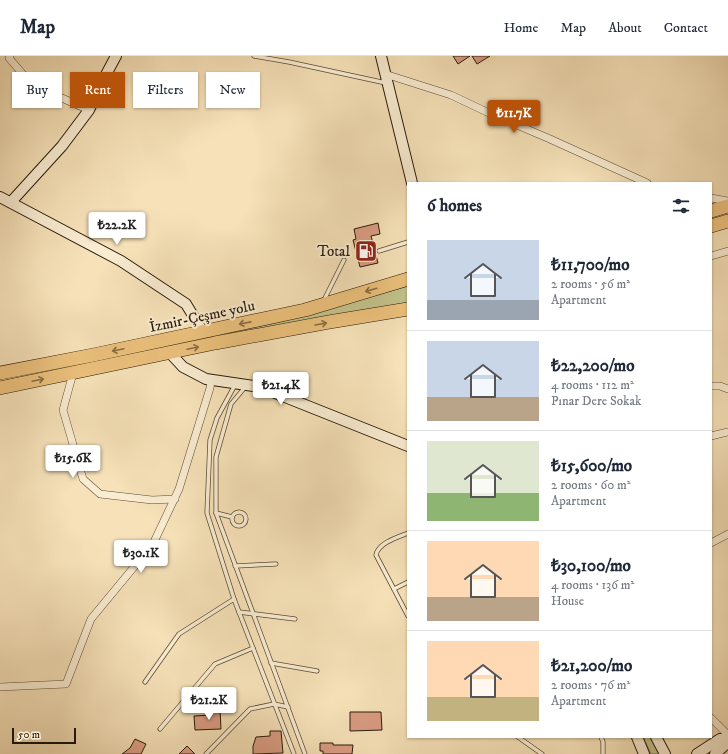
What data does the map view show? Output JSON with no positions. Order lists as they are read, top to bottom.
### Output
{
  "streets": {
    "highway": ["İzmir-Çeşme yolu"]
  },
  "places": {
    "fuel station": ["Total"]
  },
  "scale_bar": "50 m",
  "page": {
    "header": "Map",
    "nav": [
      "Home",
      "Map",
      "About",
      "Contact"
    ],
    "chip": [
      "Buy",
      "Rent",
      "Filters",
      "New"
    ],
    "price": [
      "₺11.7K",
      "₺22.2K",
      "₺21.4K",
      "₺15.6K",
      "₺30.1K",
      "₺21.2K"
    ],
    "heading": "6 homes",
    "list": [
      {
        "name": "₺11,700/mo",
        "note": "2 rooms · 56 m² · Apartment"
      },
      {
        "name": "₺22,200/mo",
        "note": "4 rooms · 112 m² · Pınar Dere Sokak"
      },
      {
        "name": "₺15,600/mo",
        "note": "2 rooms · 60 m² · Apartment"
      },
      {
        "name": "₺30,100/mo",
        "note": "4 rooms · 136 m² · House"
      },
      {
        "name": "₺21,200/mo",
        "note": "2 rooms · 76 m² · Apartment"
      }
    ],
    "scale": "50 m"
  }
}
